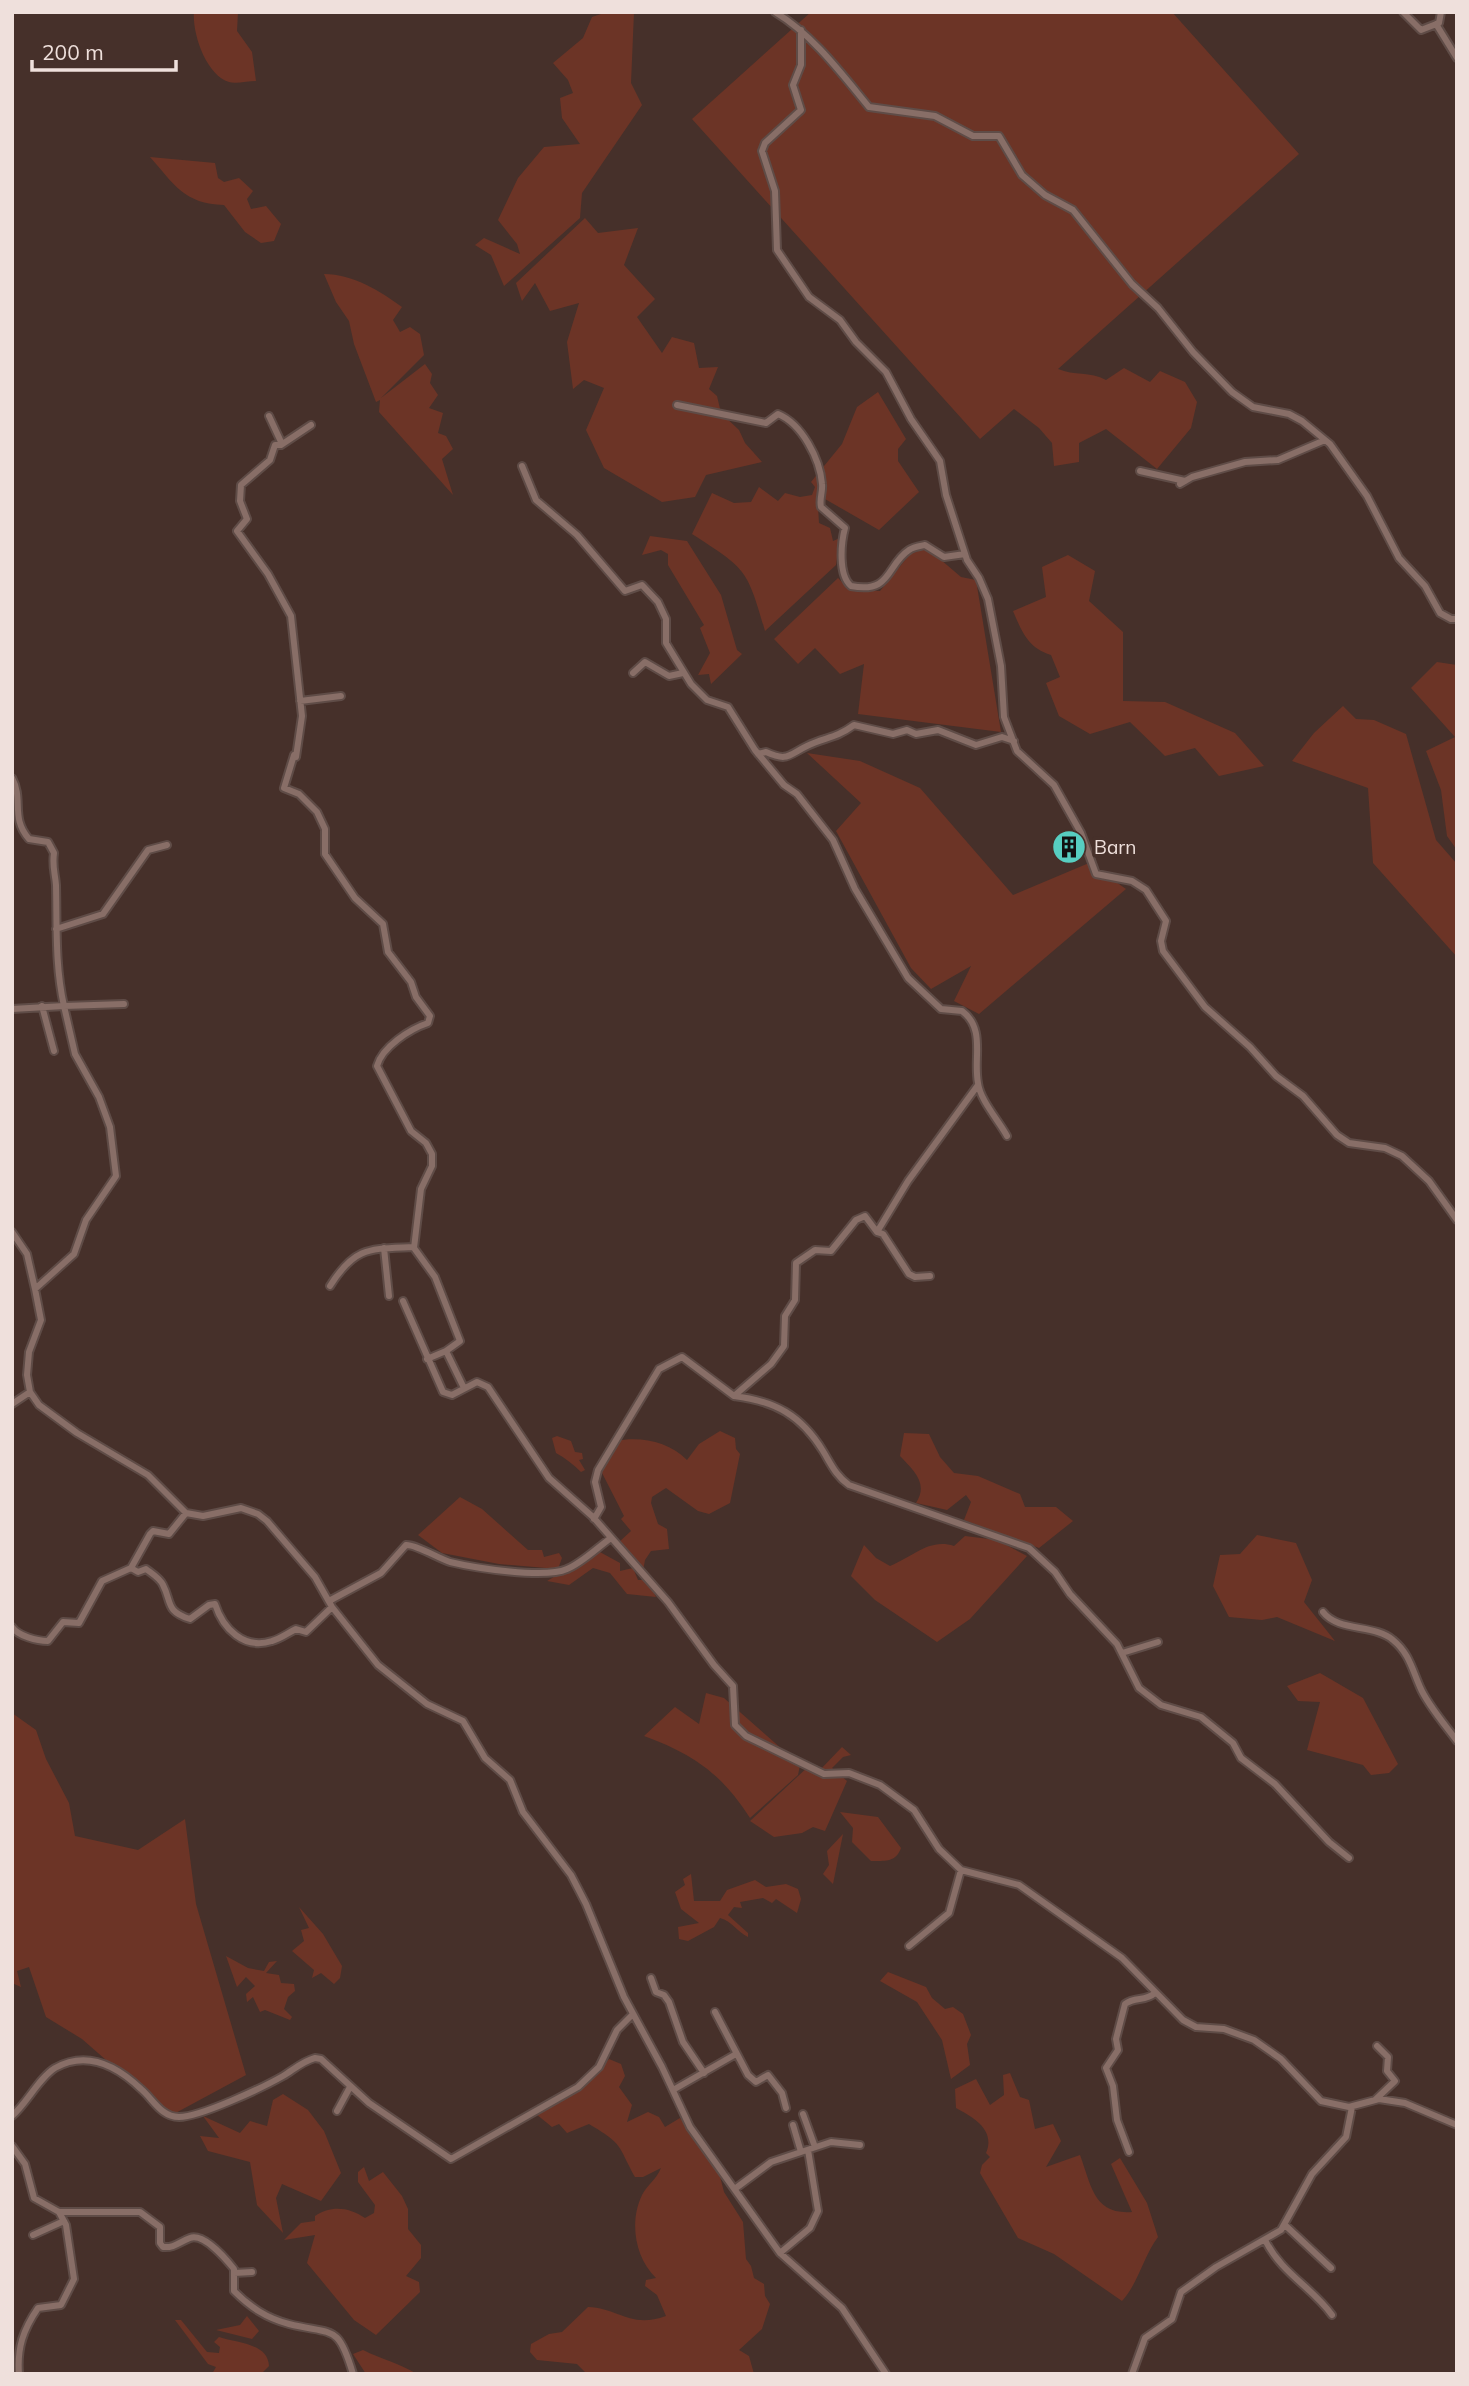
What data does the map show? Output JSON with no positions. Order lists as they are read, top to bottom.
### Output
{
  "places": {
    "building": ["Barn"]
  },
  "scale_bar": "200 m"
}
